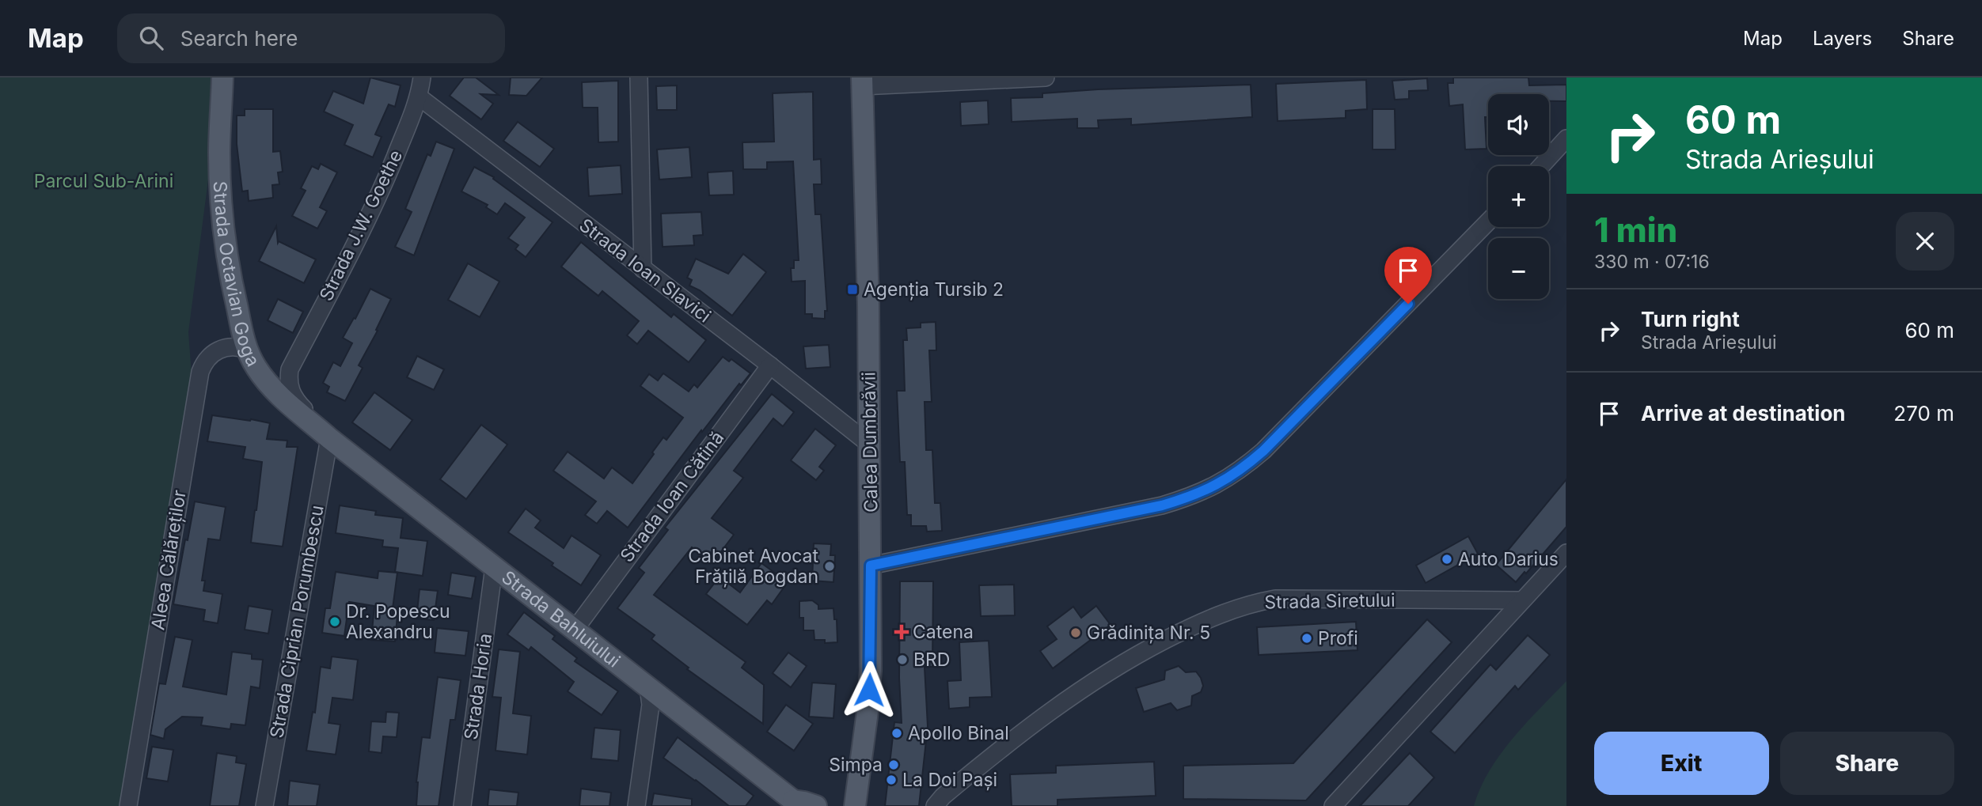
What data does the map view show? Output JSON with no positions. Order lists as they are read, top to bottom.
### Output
{
  "streets": {
    "main road": ["Strada Octavian Goga", "Calea Dumbrăvii", "Strada Bahluiului"],
    "street": [
      "Strada J.W. Goethe",
      "Strada Ioan Slavici",
      "Strada Ioan Cătină",
      "Aleea Călăreților",
      "Strada Siretului",
      "Strada Ciprian Porumbescu",
      "Strada Horia"
    ]
  },
  "crossings": [
    ["Strada J.W. Goethe", "Strada Ioan Slavici"],
    ["Strada Ioan Slavici", "Calea Dumbrăvii"],
    ["Strada Ioan Slavici", "Strada Ioan Cătină"],
    ["Strada Octavian Goga", "Aleea Călăreților"],
    ["Strada Octavian Goga", "Strada Bahluiului"],
    ["Strada Octavian Goga", "Strada Ciprian Porumbescu"],
    ["Strada Ioan Cătină", "Strada Bahluiului"],
    ["Strada Bahluiului", "Strada Ciprian Porumbescu"],
    ["Strada Bahluiului", "Strada Horia"]
  ],
  "parks": ["Parcul Sub-Arini"],
  "places": {
    "transit": ["Agenția Tursib 2"],
    "other": [
      "Auto Darius",
      "Cabinet Avocat Frățilă Bogdan",
      "Dr. Popescu Alexandru",
      "Grădinița Nr. 5",
      "Profi",
      "BRD",
      "Apollo Binal",
      "Simpa",
      "La Doi Pași"
    ],
    "health": ["Catena"]
  },
  "page": {
    "header": "Map",
    "search": "Search here",
    "nav": ["Map", "Layers", "Share"],
    "turn": ["60 m", "Strada Arieșului"],
    "map_buttons": ["+", "−"],
    "heading": ["1 min", "330 m · 07:16"],
    "list": [
      {
        "name": "Turn right",
        "note": "Strada Arieșului",
        "value": "60 m"
      },
      {
        "name": "Arrive at destination",
        "value": "270 m"
      }
    ],
    "buttons": ["Exit", "Share"]
  }
}
